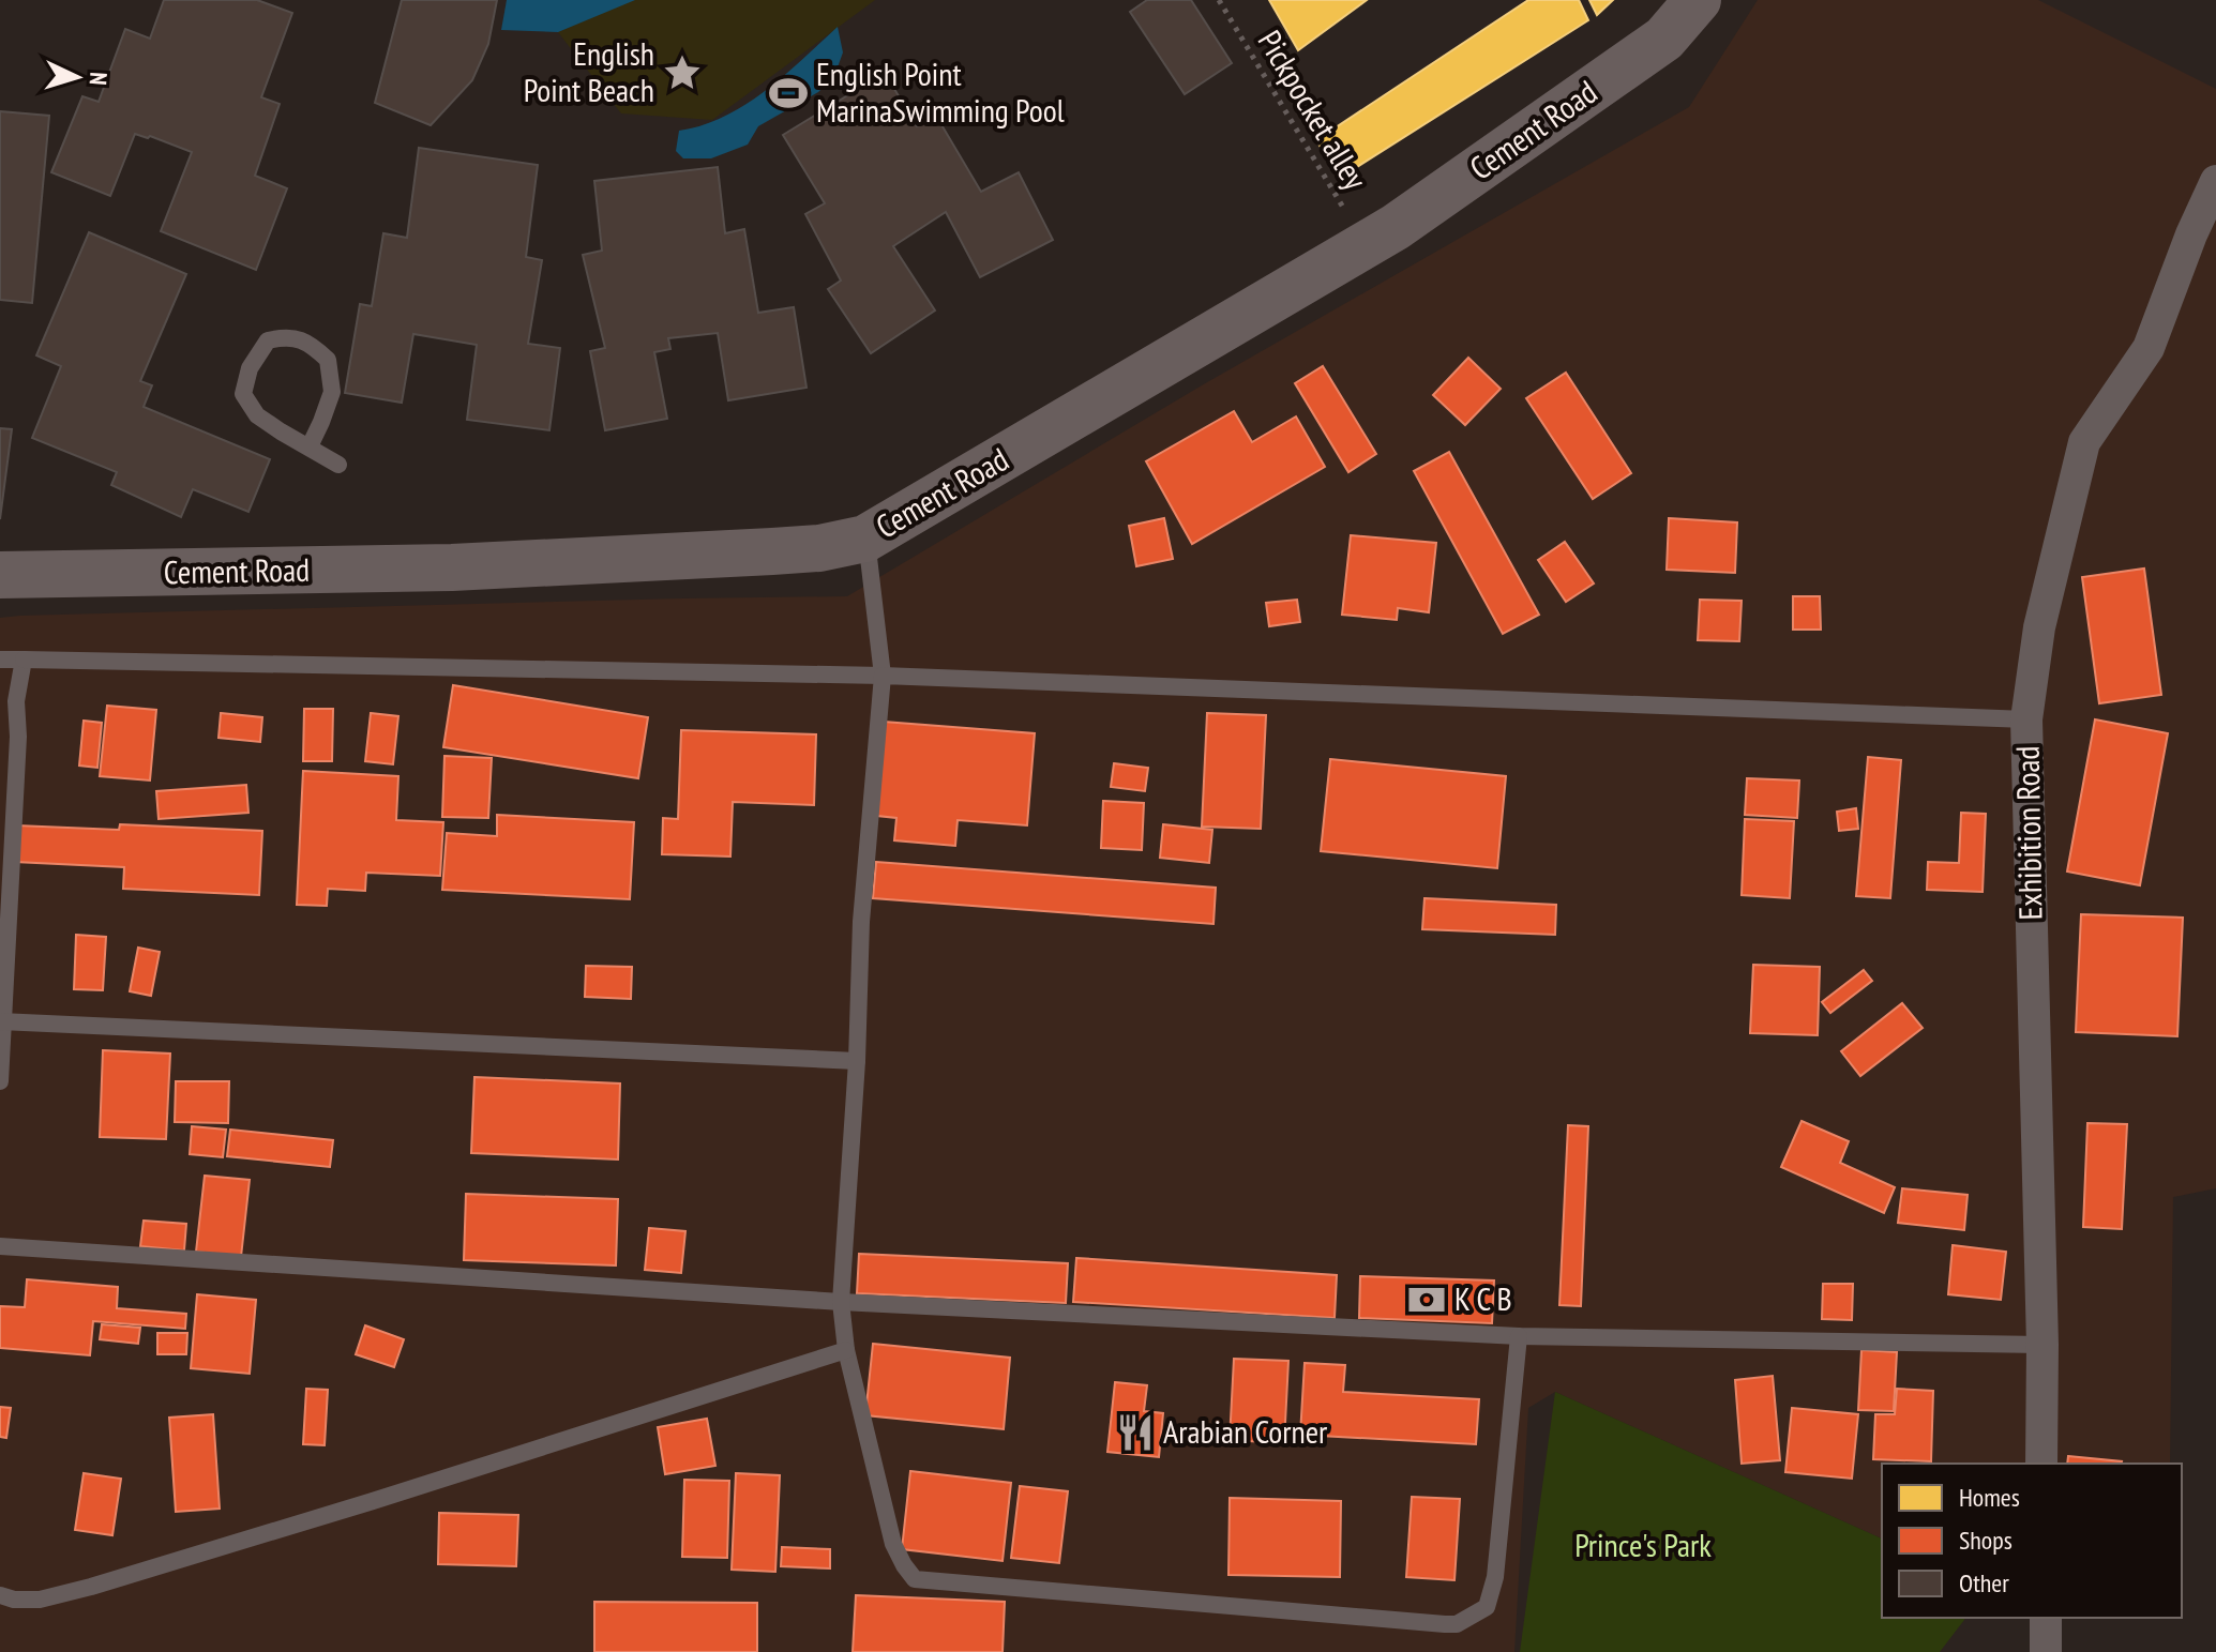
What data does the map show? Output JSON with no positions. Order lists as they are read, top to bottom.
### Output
{
  "streets": {
    "main road": ["Cement Road"],
    "street": ["Exhibition Road"],
    "path": ["Pickpocket alley"]
  },
  "crossings": [
    ["Pickpocket alley", "Cement Road"]
  ],
  "parks": ["Prince's Park"],
  "places": {
    "place": ["English Point Beach"],
    "sports": ["English Point MarinaSwimming Pool"],
    "bank": ["K C B"],
    "restaurant": ["Arabian Corner"]
  },
  "legend": ["Homes", "Shops", "Other"],
  "north": "right"
}
